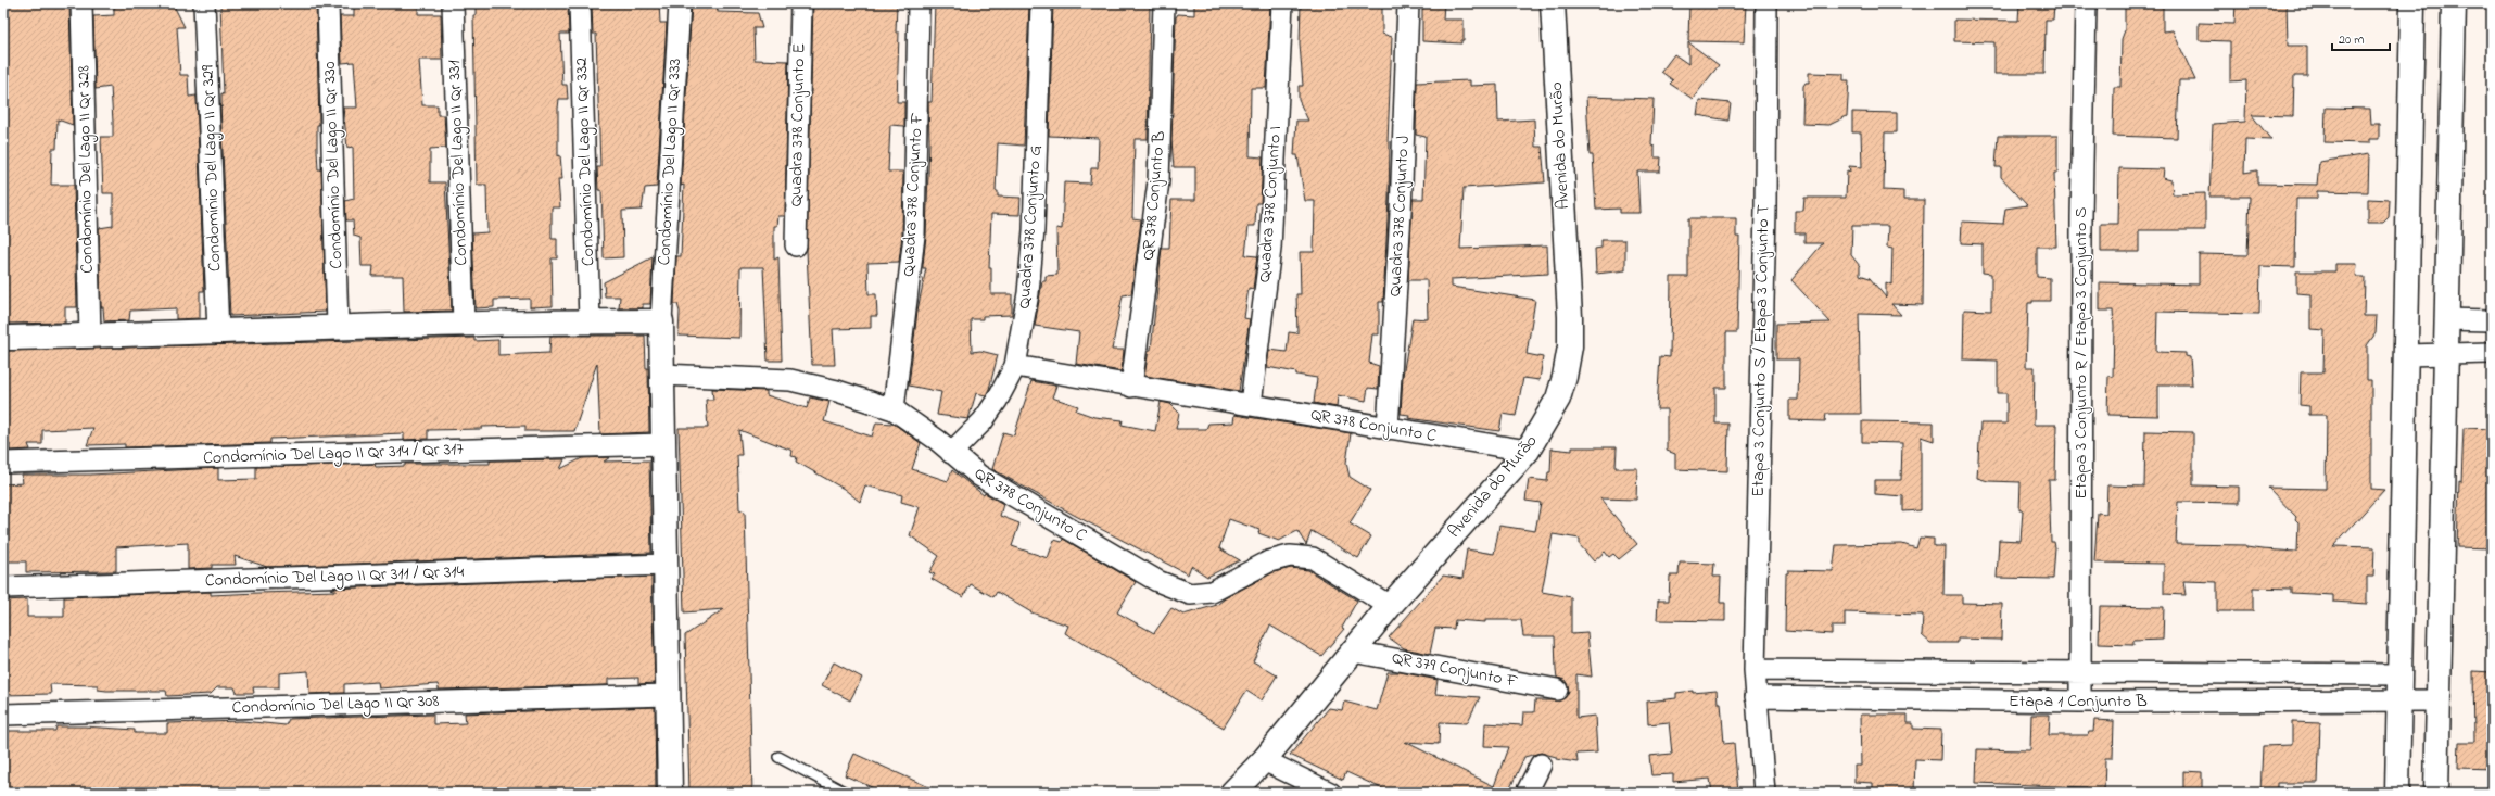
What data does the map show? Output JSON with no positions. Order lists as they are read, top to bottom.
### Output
{
  "streets": {
    "street": [
      "Quadra 378 Conjunto E",
      "Avenida do Murão",
      "Condomínio Del Lago II Qr 332",
      "Condomínio Del Lago II Qr 333",
      "Condomínio Del Lago II Qr 331",
      "Condomínio Del Lago II Qr 330",
      "Condomínio Del Lago II Qr 329",
      "Condomínio Del Lago II Qr 328",
      "Quadra 378 Conjunto F",
      "QR 378 Conjunto B",
      "Quadra 378 Conjunto I",
      "Quadra 378 Conjunto J",
      "Quadra 378 Conjunto G",
      "Etapa 3 Conjunto S / Etapa 3 Conjunto T",
      "Etapa 3 Conjunto R / Etapa 3 Conjunto S",
      "QR 378 Conjunto C",
      "Condomínio Del Lago II Qr 314 / Qr 317",
      "Condomínio Del Lago II Qr 311 / Qr 314",
      "QR 379 Conjunto F",
      "Etapa 1 Conjunto B",
      "Condomínio Del Lago II Qr 308"
    ]
  },
  "crossings": [
    ["Avenida do Murão", "QR 378 Conjunto C"],
    ["Avenida do Murão", "QR 379 Conjunto F"],
    ["Quadra 378 Conjunto F", "QR 378 Conjunto C"],
    ["QR 378 Conjunto B", "QR 378 Conjunto C"],
    ["Quadra 378 Conjunto I", "QR 378 Conjunto C"],
    ["Quadra 378 Conjunto J", "QR 378 Conjunto C"],
    ["Quadra 378 Conjunto G", "QR 378 Conjunto C"],
    ["Etapa 3 Conjunto S / Etapa 3 Conjunto T", "Etapa 1 Conjunto B"],
    ["Etapa 3 Conjunto R / Etapa 3 Conjunto S", "Etapa 1 Conjunto B"]
  ],
  "scale_bar": "20 m"
}
